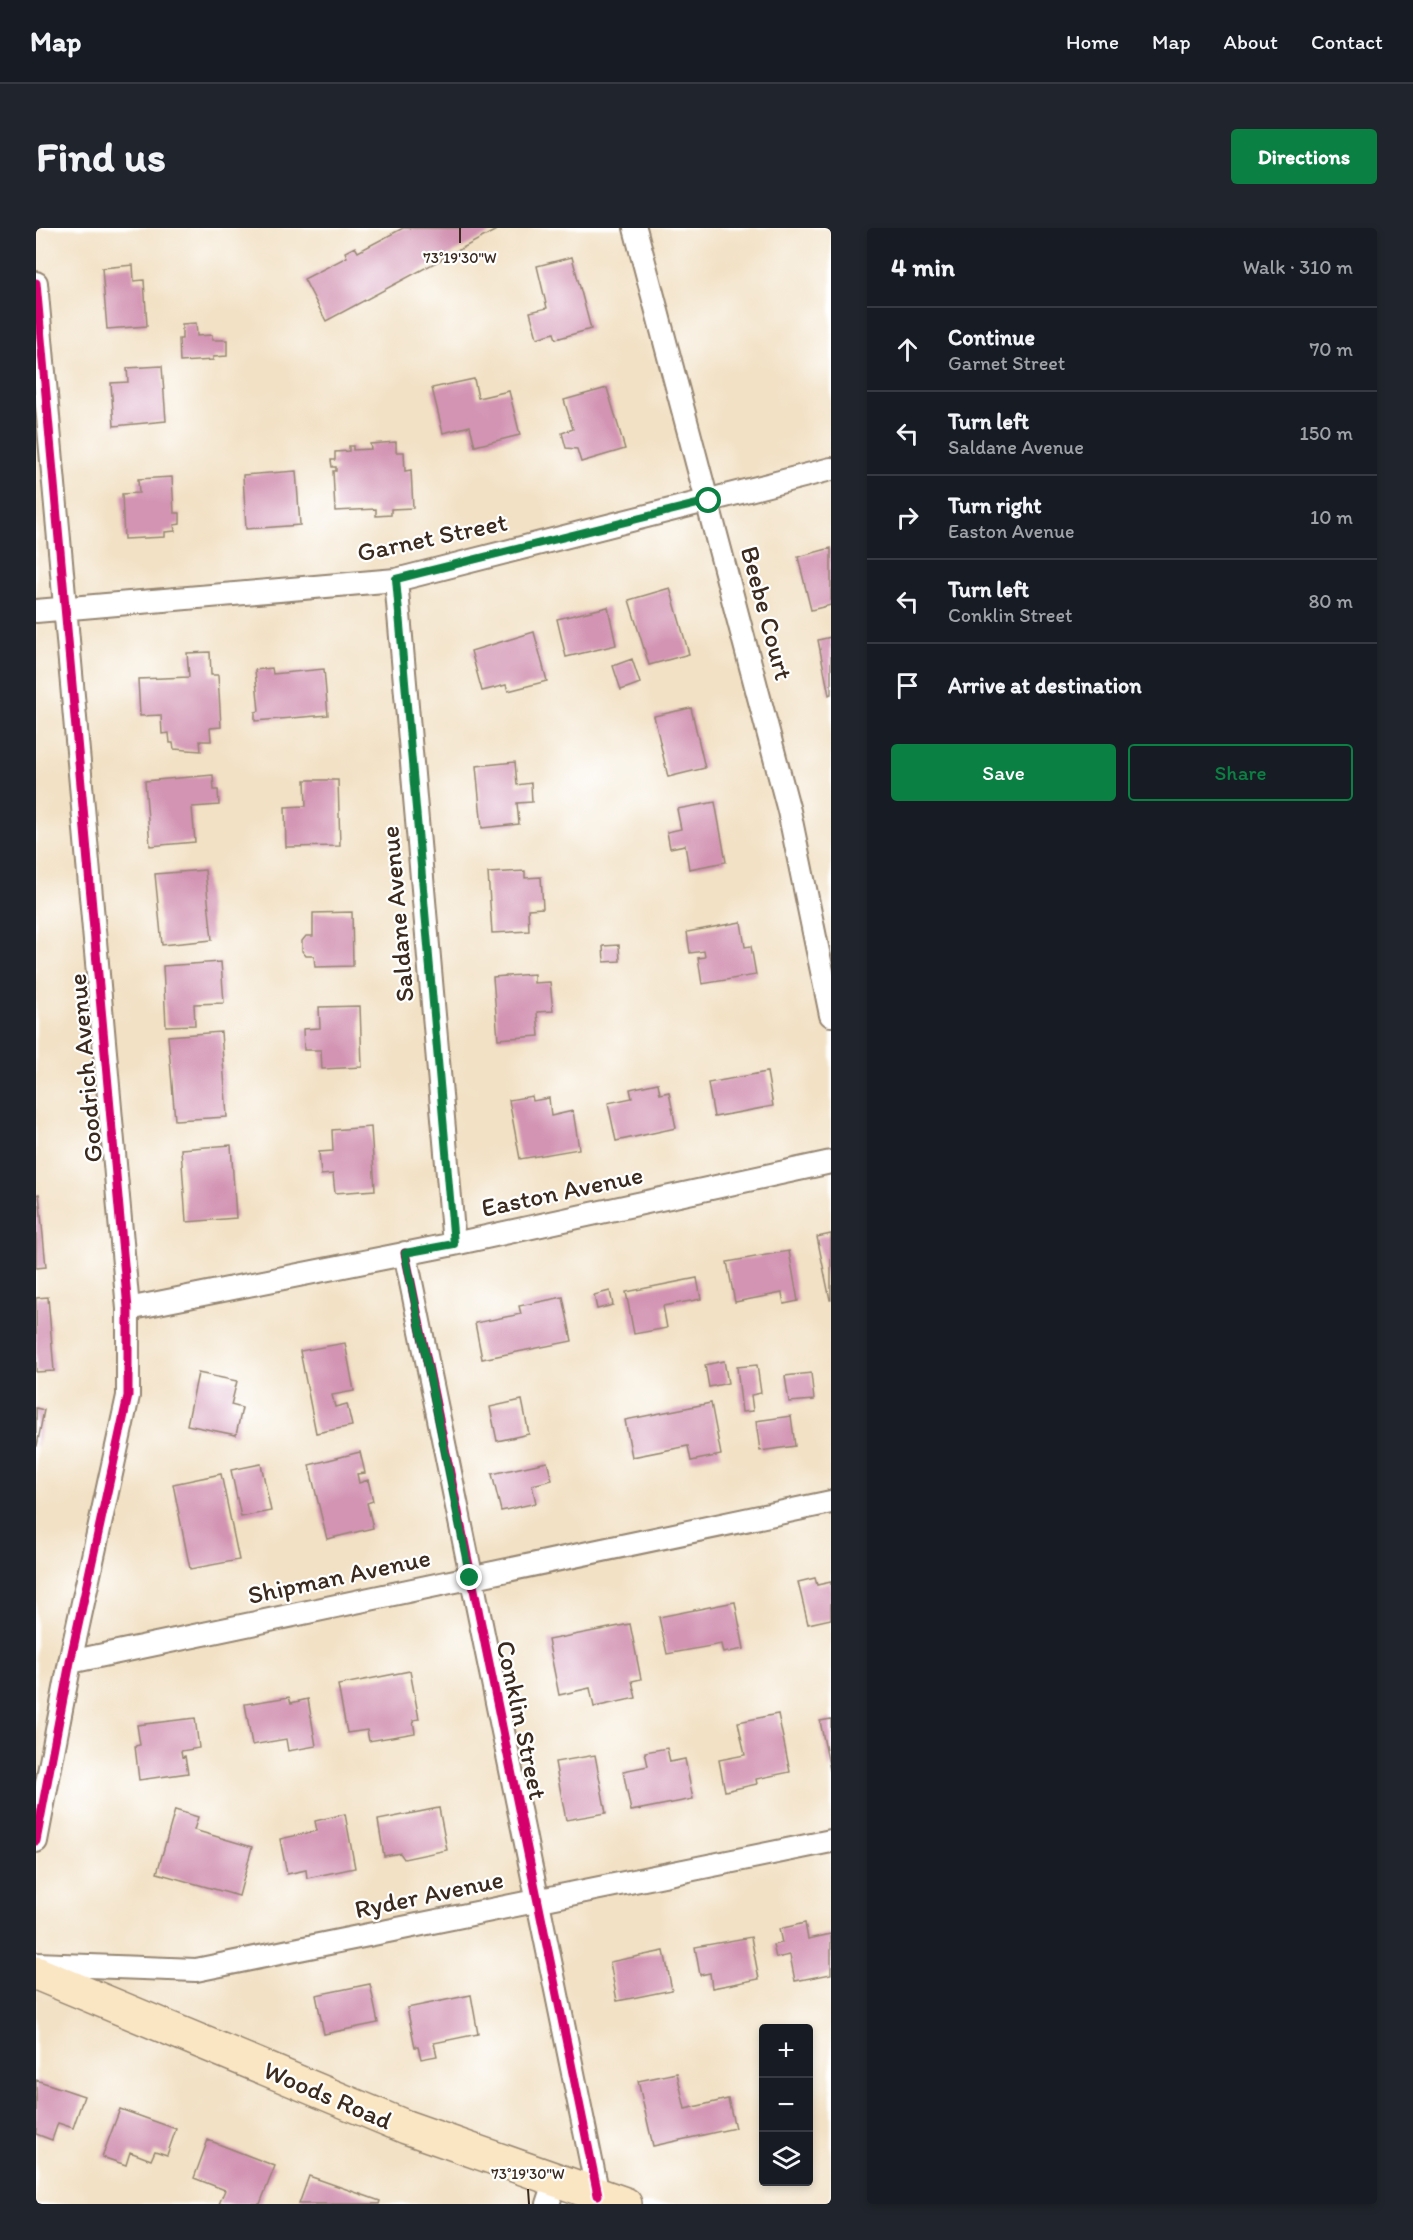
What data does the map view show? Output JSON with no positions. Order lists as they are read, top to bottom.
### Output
{
  "streets": {
    "street": [
      "Garnet Street",
      "Beebe Court",
      "Saldane Avenue",
      "Goodrich Avenue",
      "Easton Avenue",
      "Shipman Avenue",
      "Conklin Street",
      "Ryder Avenue",
      "Woods Road"
    ]
  },
  "crossings": [
    ["Garnet Street", "Beebe Court"],
    ["Garnet Street", "Saldane Avenue"],
    ["Garnet Street", "Goodrich Avenue"],
    ["Saldane Avenue", "Easton Avenue"],
    ["Goodrich Avenue", "Easton Avenue"],
    ["Goodrich Avenue", "Shipman Avenue"],
    ["Easton Avenue", "Conklin Street"],
    ["Shipman Avenue", "Conklin Street"],
    ["Conklin Street", "Ryder Avenue"],
    ["Conklin Street", "Woods Road"]
  ],
  "page": {
    "header": "Map",
    "nav": [
      "Home",
      "Map",
      "About",
      "Contact"
    ],
    "buttons": [
      "Directions",
      ["Save", "Share"]
    ],
    "title": "Find us",
    "heading": ["4 min", "Walk · 310 m"],
    "list": [
      ["Continue", "Garnet Street", "70 m"],
      ["Turn left", "Saldane Avenue", "150 m"],
      ["Turn right", "Easton Avenue", "10 m"],
      ["Turn left", "Conklin Street", "80 m"],
      "Arrive at destination"
    ],
    "map_buttons": ["+", "−"]
  },
  "coordinates": ["73°19'30\"W"]
}
